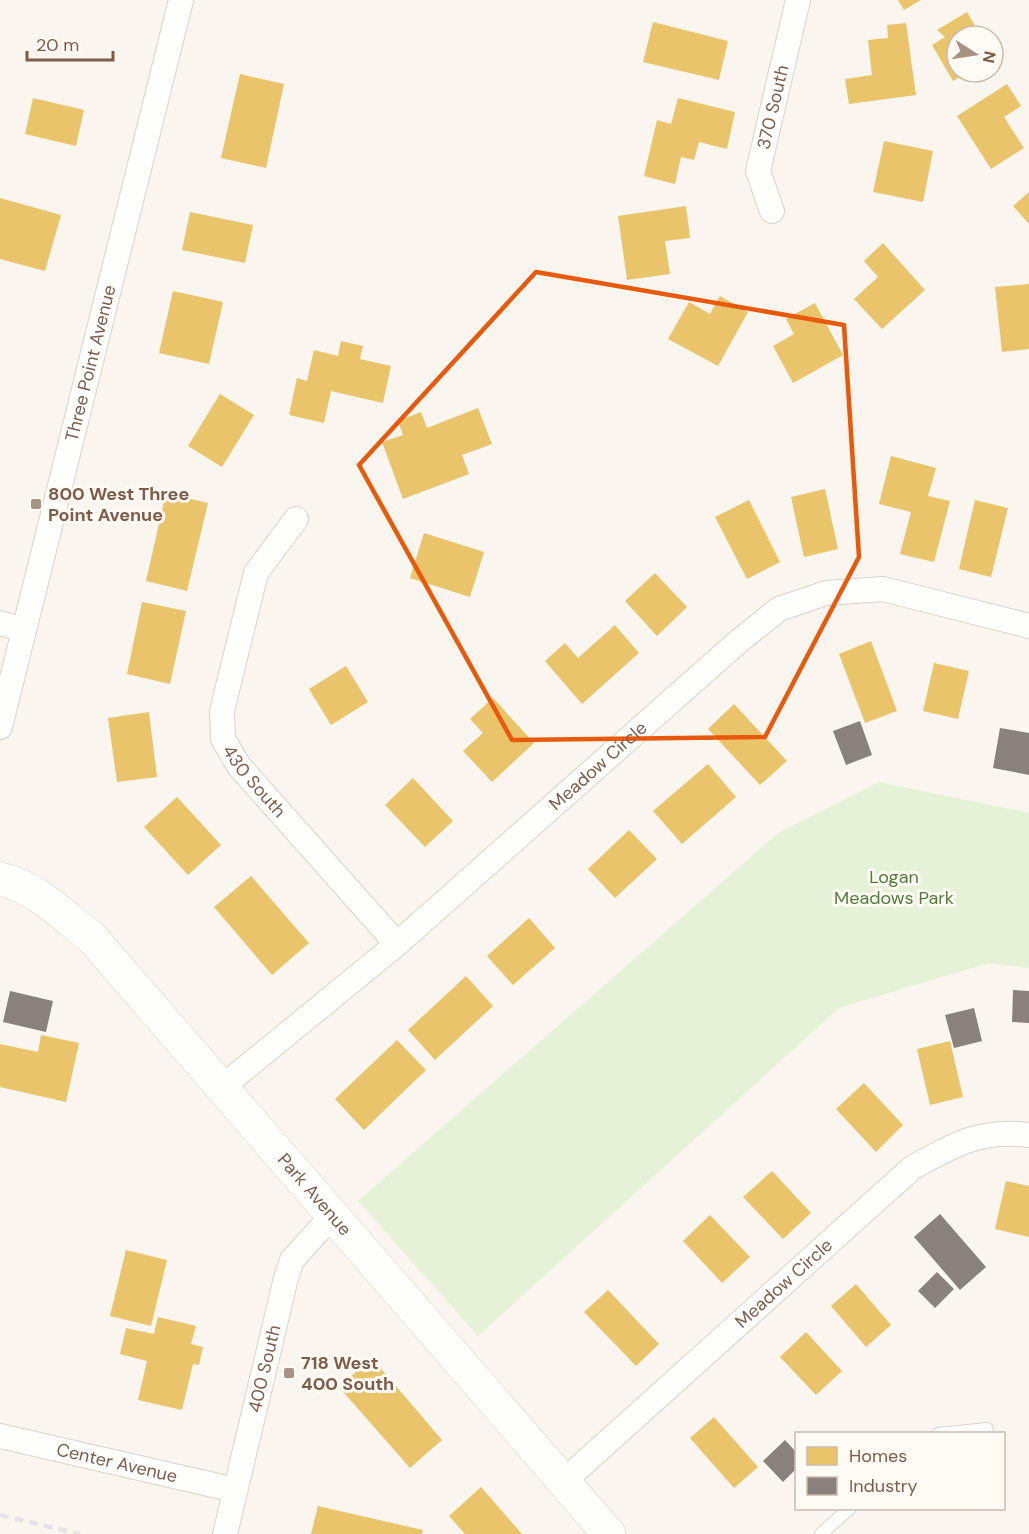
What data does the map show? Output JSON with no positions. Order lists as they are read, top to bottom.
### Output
{
  "streets": {
    "street": [
      "370 South",
      "Three Point Avenue",
      "Meadow Circle",
      "430 South",
      "Park Avenue",
      "400 South",
      "Center Avenue"
    ]
  },
  "crossings": [
    ["Meadow Circle", "430 South"],
    ["Meadow Circle", "Park Avenue"],
    ["Park Avenue", "400 South"],
    ["400 South", "Center Avenue"]
  ],
  "parks": ["Logan Meadows Park"],
  "places": {
    "transit": ["800 West Three Point Avenue", "718 West 400 South"]
  },
  "legend": ["Homes", "Industry"],
  "scale_bar": "20 m",
  "north": "right"
}
